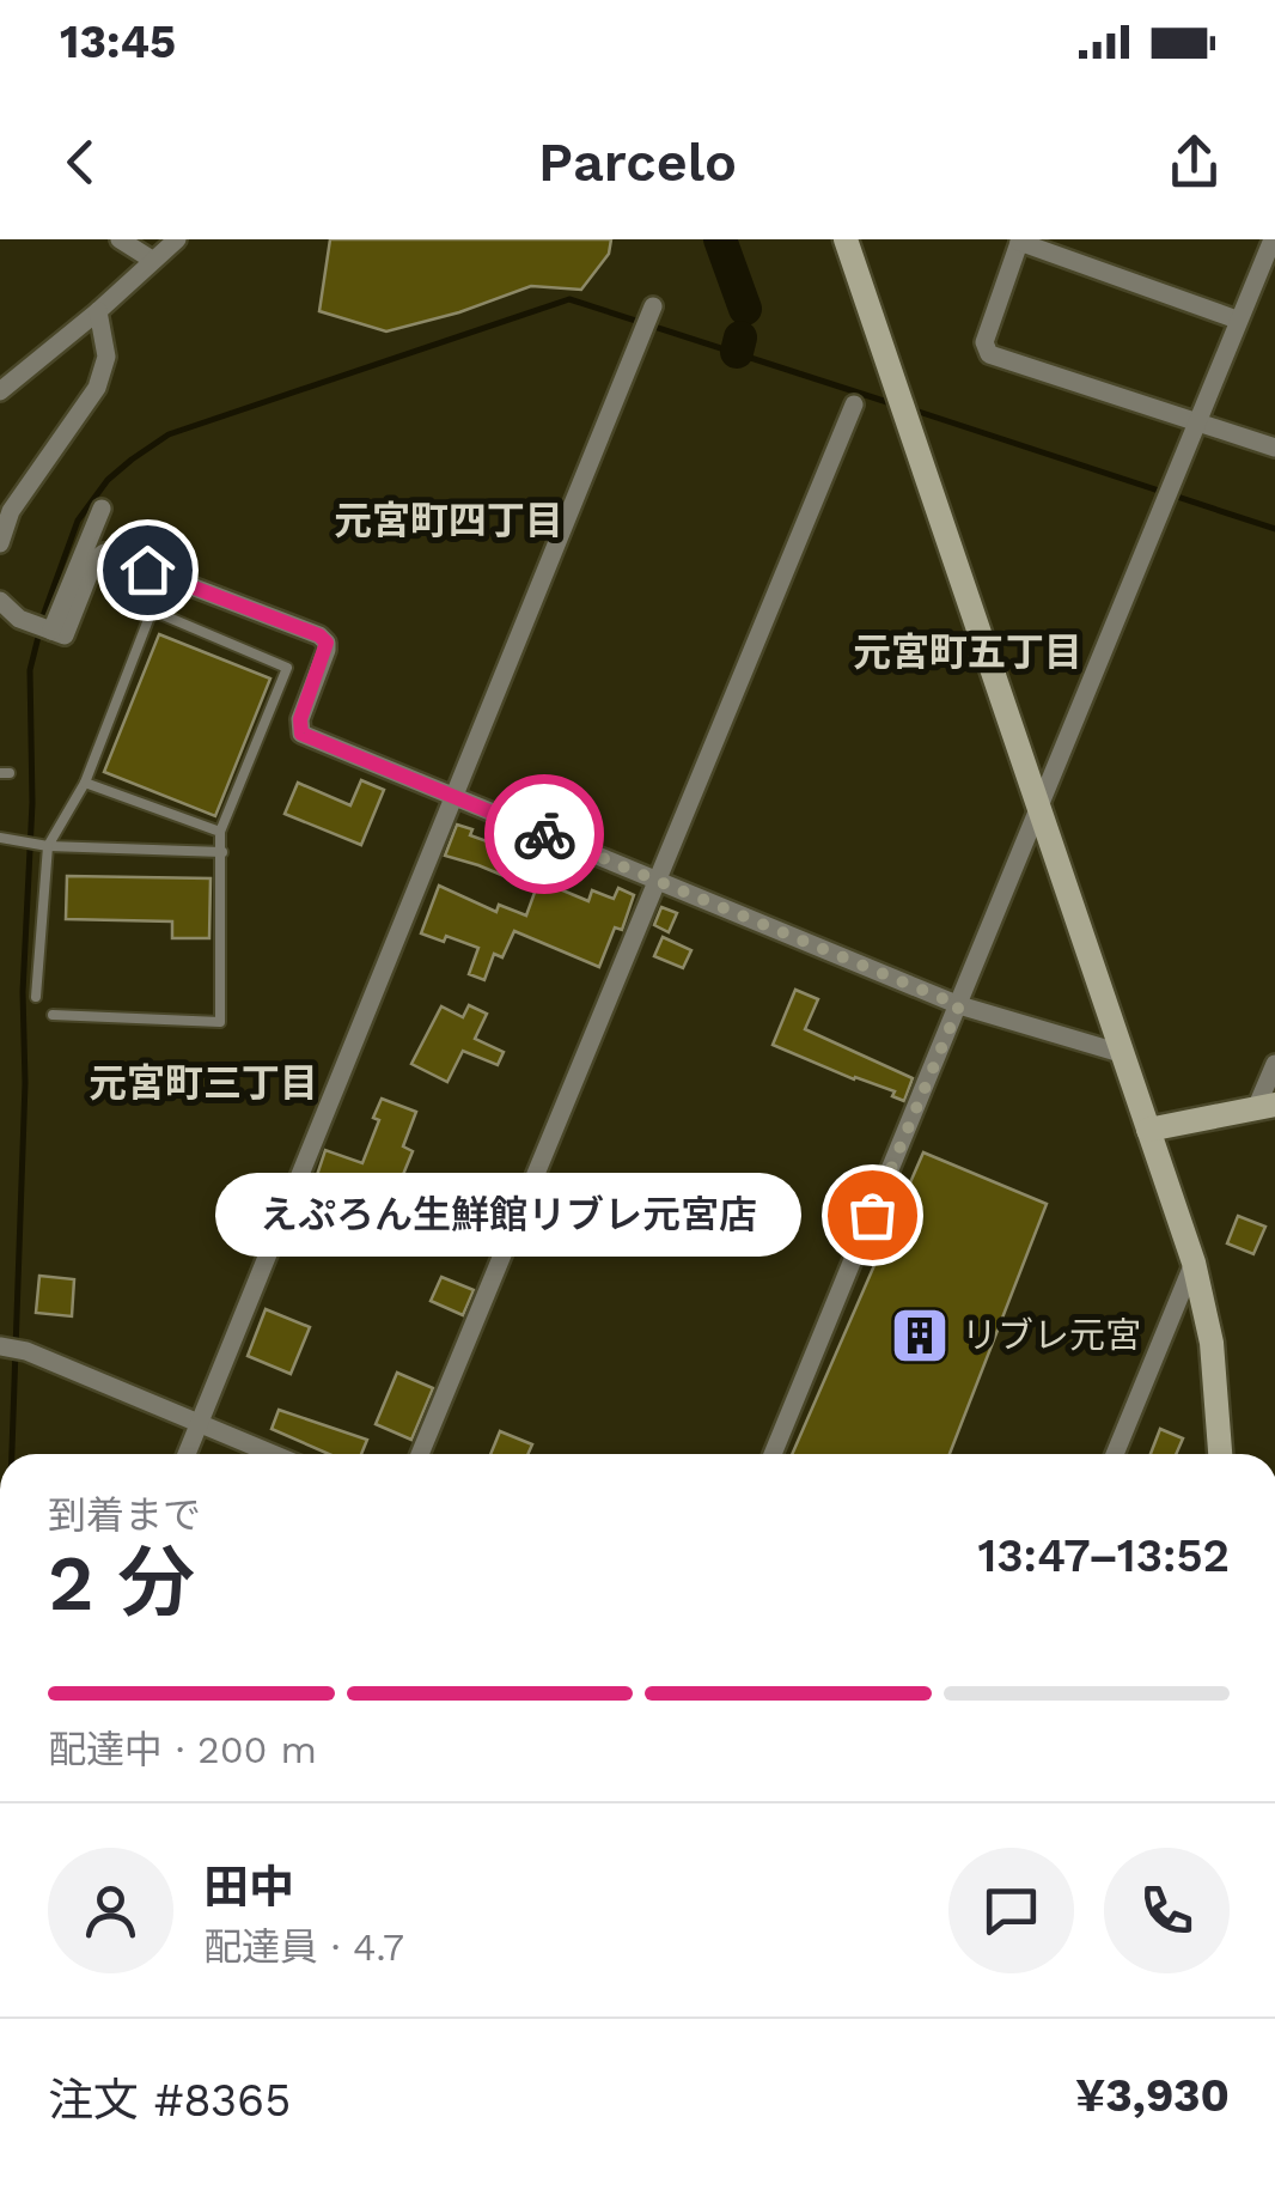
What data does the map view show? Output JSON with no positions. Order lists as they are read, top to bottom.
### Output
{
  "districts": ["元宮町四丁目", "元宮町五丁目", "元宮町三丁目"],
  "places": {
    "other": ["えぷろん生鮮館リブレ元宮店"],
    "building": ["リブレ元宮"]
  },
  "page": {
    "status": "13:45",
    "header": "Parcelo",
    "bubble": "えぷろん生鮮館リブレ元宮店",
    "heading": ["2 分", "到着まで", "13:47–13:52"],
    "panel": [
      "田中",
      "配達員 · 4.7",
      "注文 #8365",
      "¥3,930"
    ],
    "bar": "配達中 · 200 m"
  }
}
